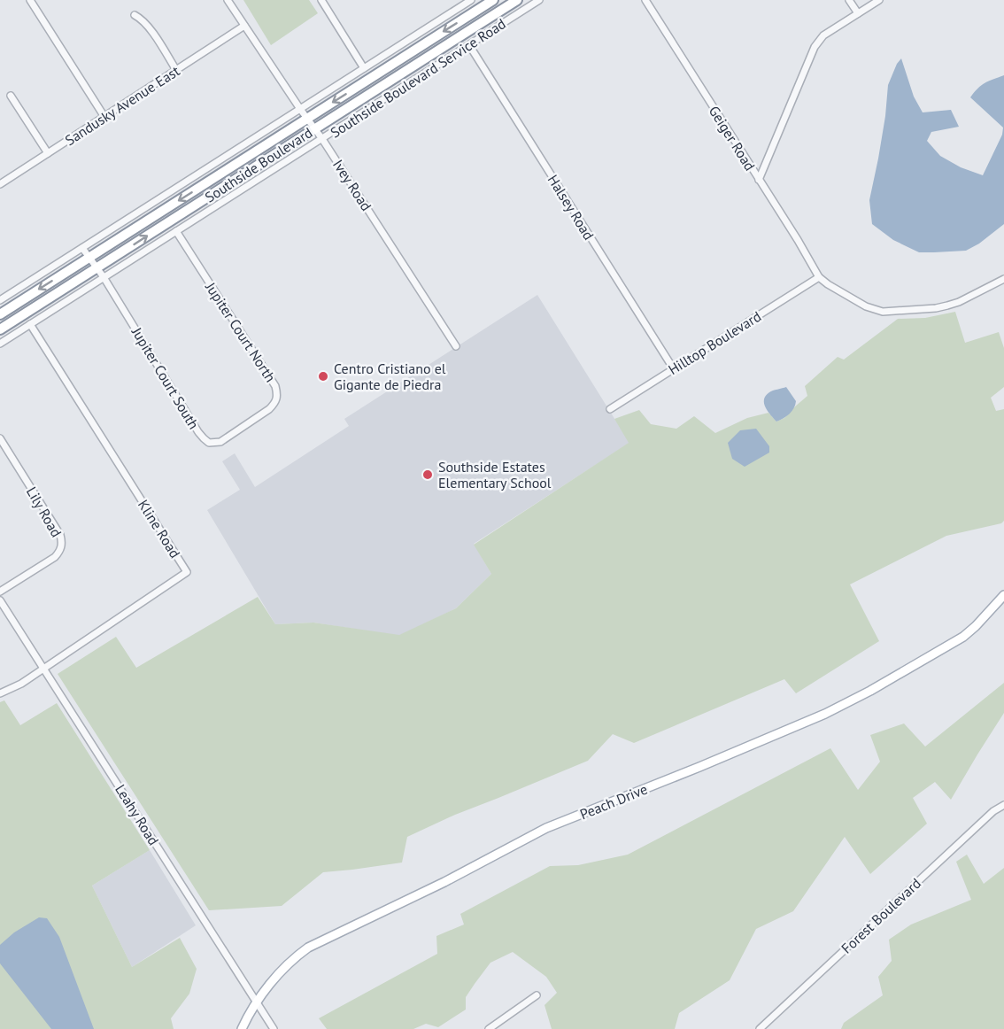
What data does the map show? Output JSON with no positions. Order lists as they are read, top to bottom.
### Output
{
  "streets": {
    "highway": ["Southside Boulevard"],
    "main road": ["Peach Drive"],
    "street": [
      "Southside Boulevard Service Road",
      "Sandusky Avenue East",
      "Geiger Road",
      "Ivey Road",
      "Halsey Road",
      "Jupiter Court North",
      "Hilltop Boulevard",
      "Jupiter Court South",
      "Lily Road",
      "Kline Road",
      "Leahy Road",
      "Forest Boulevard"
    ]
  },
  "crossings": [
    ["Southside Boulevard Service Road", "Ivey Road"],
    ["Southside Boulevard Service Road", "Halsey Road"],
    ["Southside Boulevard Service Road", "Jupiter Court North"],
    ["Southside Boulevard Service Road", "Jupiter Court South"],
    ["Southside Boulevard Service Road", "Kline Road"],
    ["Sandusky Avenue East", "Ivey Road"],
    ["Geiger Road", "Hilltop Boulevard"],
    ["Southside Boulevard", "Ivey Road"],
    ["Southside Boulevard", "Jupiter Court South"],
    ["Halsey Road", "Hilltop Boulevard"],
    ["Jupiter Court North", "Jupiter Court South"],
    ["Kline Road", "Leahy Road"],
    ["Peach Drive", "Leahy Road"]
  ],
  "places": ["Centro Cristiano el Gigante de Piedra", "Southside Estates Elementary School"]
}
